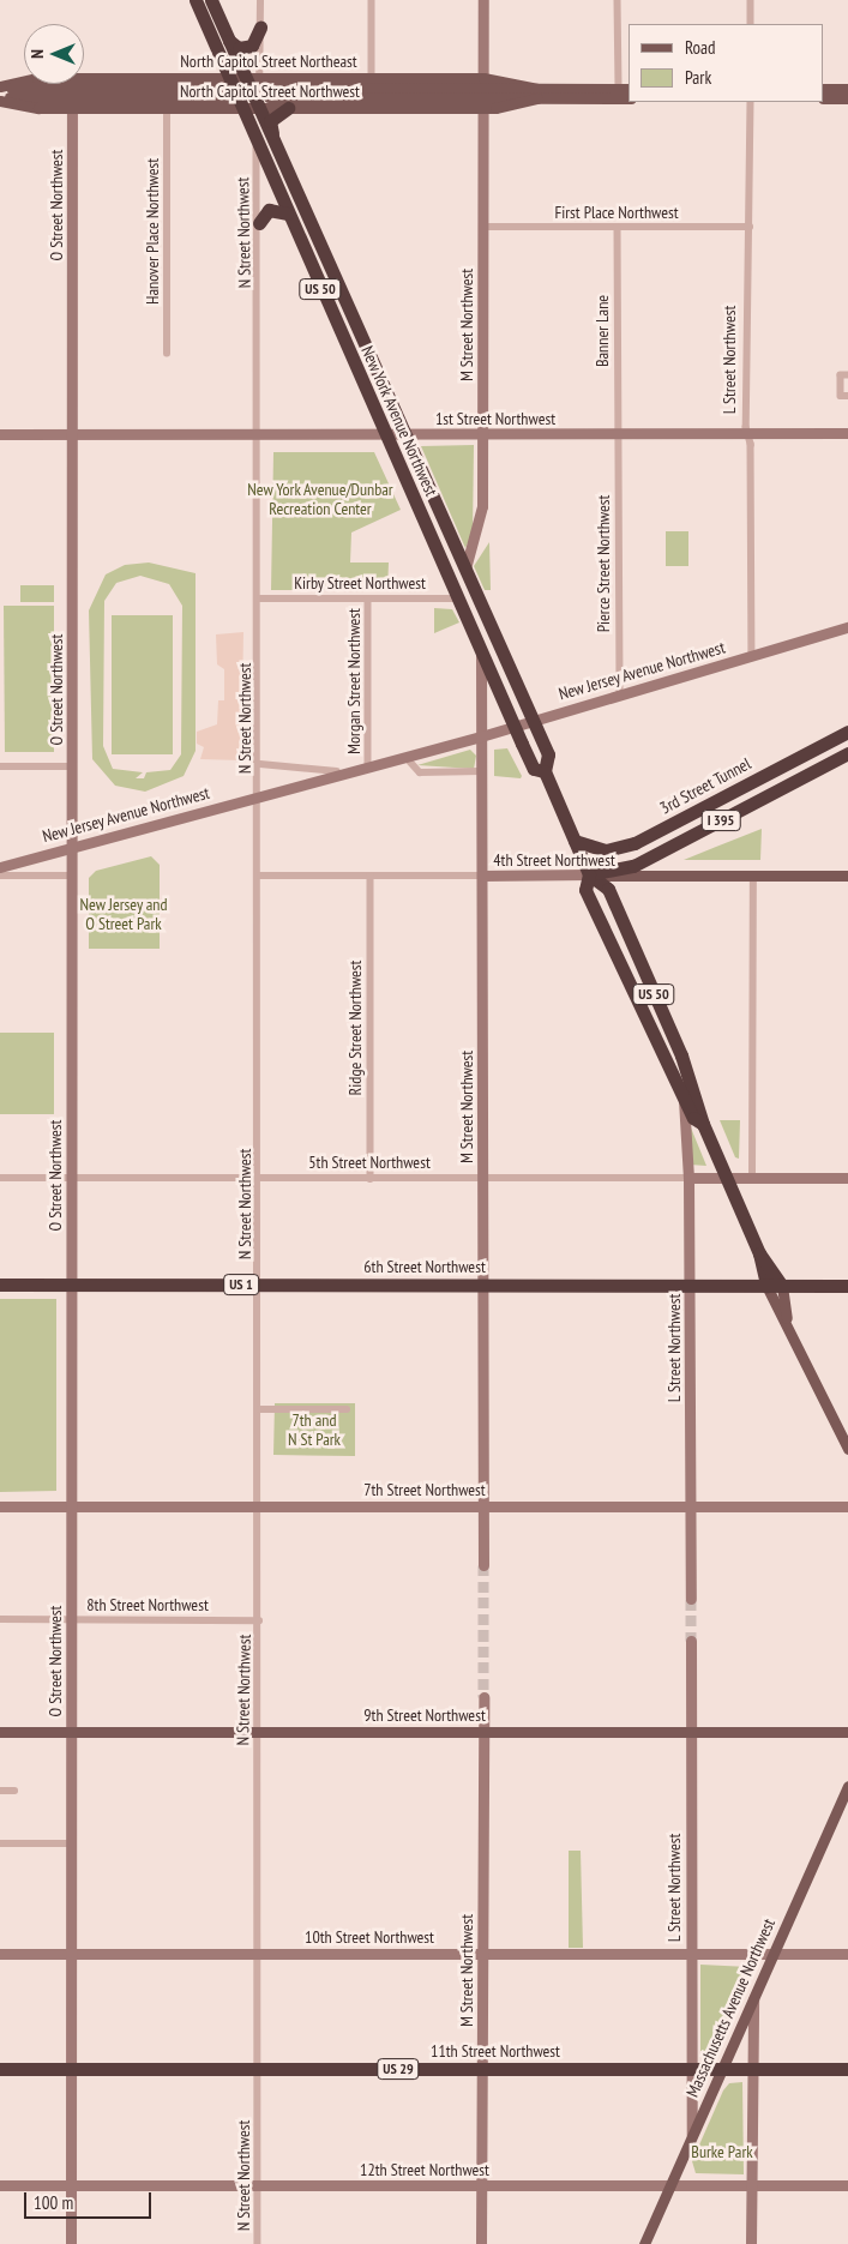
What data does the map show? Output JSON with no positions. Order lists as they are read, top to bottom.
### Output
{
  "streets": {
    "highway": [
      "US 50",
      "New York Avenue Northwest",
      "3rd Street Tunnel",
      "I 395",
      "6th Street Northwest",
      "US 1",
      "11th Street Northwest",
      "US 29"
    ],
    "main road": [
      "North Capitol Street Northeast",
      "North Capitol Street Northwest",
      "4th Street Northwest",
      "9th Street Northwest",
      "Massachusetts Avenue Northwest"
    ],
    "street": [
      "O Street Northwest",
      "First Place Northwest",
      "Hanover Place Northwest",
      "N Street Northwest",
      "M Street Northwest",
      "Banner Lane",
      "L Street Northwest",
      "1st Street Northwest",
      "Pierce Street Northwest",
      "Kirby Street Northwest",
      "New Jersey Avenue Northwest",
      "Morgan Street Northwest",
      "Ridge Street Northwest",
      "5th Street Northwest",
      "7th Street Northwest",
      "8th Street Northwest",
      "10th Street Northwest",
      "12th Street Northwest"
    ]
  },
  "crossings": [
    ["North Capitol Street Northeast", "North Capitol Street Northwest"],
    ["North Capitol Street Northeast", "US 50"],
    ["North Capitol Street Northeast", "M Street Northwest"],
    ["North Capitol Street Northeast", "New York Avenue Northwest"],
    ["North Capitol Street Northwest", "O Street Northwest"],
    ["North Capitol Street Northwest", "Hanover Place Northwest"],
    ["North Capitol Street Northwest", "US 50"],
    ["North Capitol Street Northwest", "M Street Northwest"],
    ["North Capitol Street Northwest", "New York Avenue Northwest"],
    ["O Street Northwest", "1st Street Northwest"],
    ["O Street Northwest", "New Jersey Avenue Northwest"],
    ["O Street Northwest", "5th Street Northwest"],
    ["O Street Northwest", "6th Street Northwest"],
    ["O Street Northwest", "7th Street Northwest"],
    ["O Street Northwest", "8th Street Northwest"],
    ["O Street Northwest", "9th Street Northwest"],
    ["O Street Northwest", "10th Street Northwest"],
    ["O Street Northwest", "11th Street Northwest"],
    ["O Street Northwest", "12th Street Northwest"],
    ["First Place Northwest", "M Street Northwest"],
    ["First Place Northwest", "Banner Lane"],
    ["First Place Northwest", "L Street Northwest"],
    ["N Street Northwest", "1st Street Northwest"],
    ["N Street Northwest", "New York Avenue Northwest"],
    ["N Street Northwest", "Kirby Street Northwest"],
    ["N Street Northwest", "New Jersey Avenue Northwest"],
    ["N Street Northwest", "4th Street Northwest"],
    ["N Street Northwest", "5th Street Northwest"],
    ["N Street Northwest", "6th Street Northwest"],
    ["N Street Northwest", "7th Street Northwest"],
    ["N Street Northwest", "8th Street Northwest"],
    ["N Street Northwest", "9th Street Northwest"],
    ["N Street Northwest", "10th Street Northwest"],
    ["N Street Northwest", "11th Street Northwest"],
    ["N Street Northwest", "12th Street Northwest"],
    ["US 50", "New York Avenue Northwest"],
    ["M Street Northwest", "1st Street Northwest"],
    ["M Street Northwest", "New York Avenue Northwest"],
    ["M Street Northwest", "New Jersey Avenue Northwest"],
    ["M Street Northwest", "4th Street Northwest"],
    ["M Street Northwest", "5th Street Northwest"],
    ["M Street Northwest", "6th Street Northwest"],
    ["M Street Northwest", "7th Street Northwest"],
    ["M Street Northwest", "9th Street Northwest"],
    ["M Street Northwest", "10th Street Northwest"],
    ["M Street Northwest", "11th Street Northwest"],
    ["M Street Northwest", "12th Street Northwest"],
    ["Banner Lane", "1st Street Northwest"],
    ["Banner Lane", "Pierce Street Northwest"],
    ["L Street Northwest", "1st Street Northwest"],
    ["L Street Northwest", "New York Avenue Northwest"],
    ["L Street Northwest", "New Jersey Avenue Northwest"],
    ["L Street Northwest", "5th Street Northwest"],
    ["L Street Northwest", "6th Street Northwest"],
    ["L Street Northwest", "7th Street Northwest"],
    ["L Street Northwest", "9th Street Northwest"],
    ["L Street Northwest", "10th Street Northwest"],
    ["L Street Northwest", "Massachusetts Avenue Northwest"],
    ["L Street Northwest", "11th Street Northwest"],
    ["1st Street Northwest", "New York Avenue Northwest"],
    ["1st Street Northwest", "Pierce Street Northwest"],
    ["New York Avenue Northwest", "Kirby Street Northwest"],
    ["New York Avenue Northwest", "New Jersey Avenue Northwest"],
    ["New York Avenue Northwest", "3rd Street Tunnel"],
    ["New York Avenue Northwest", "I 395"],
    ["New York Avenue Northwest", "4th Street Northwest"],
    ["New York Avenue Northwest", "5th Street Northwest"],
    ["New York Avenue Northwest", "6th Street Northwest"],
    ["Pierce Street Northwest", "New Jersey Avenue Northwest"],
    ["Kirby Street Northwest", "Morgan Street Northwest"],
    ["New Jersey Avenue Northwest", "Morgan Street Northwest"],
    ["I 395", "4th Street Northwest"],
    ["4th Street Northwest", "Ridge Street Northwest"],
    ["Ridge Street Northwest", "5th Street Northwest"],
    ["10th Street Northwest", "Massachusetts Avenue Northwest"],
    ["Massachusetts Avenue Northwest", "11th Street Northwest"],
    ["Massachusetts Avenue Northwest", "12th Street Northwest"]
  ],
  "parks": [
    "New York Avenue/Dunbar Recreation Center",
    "New Jersey and O Street Park",
    "7th and N St Park",
    "Burke Park"
  ],
  "legend": ["Road", "Park"],
  "scale_bar": "100 m",
  "north": "left"
}
